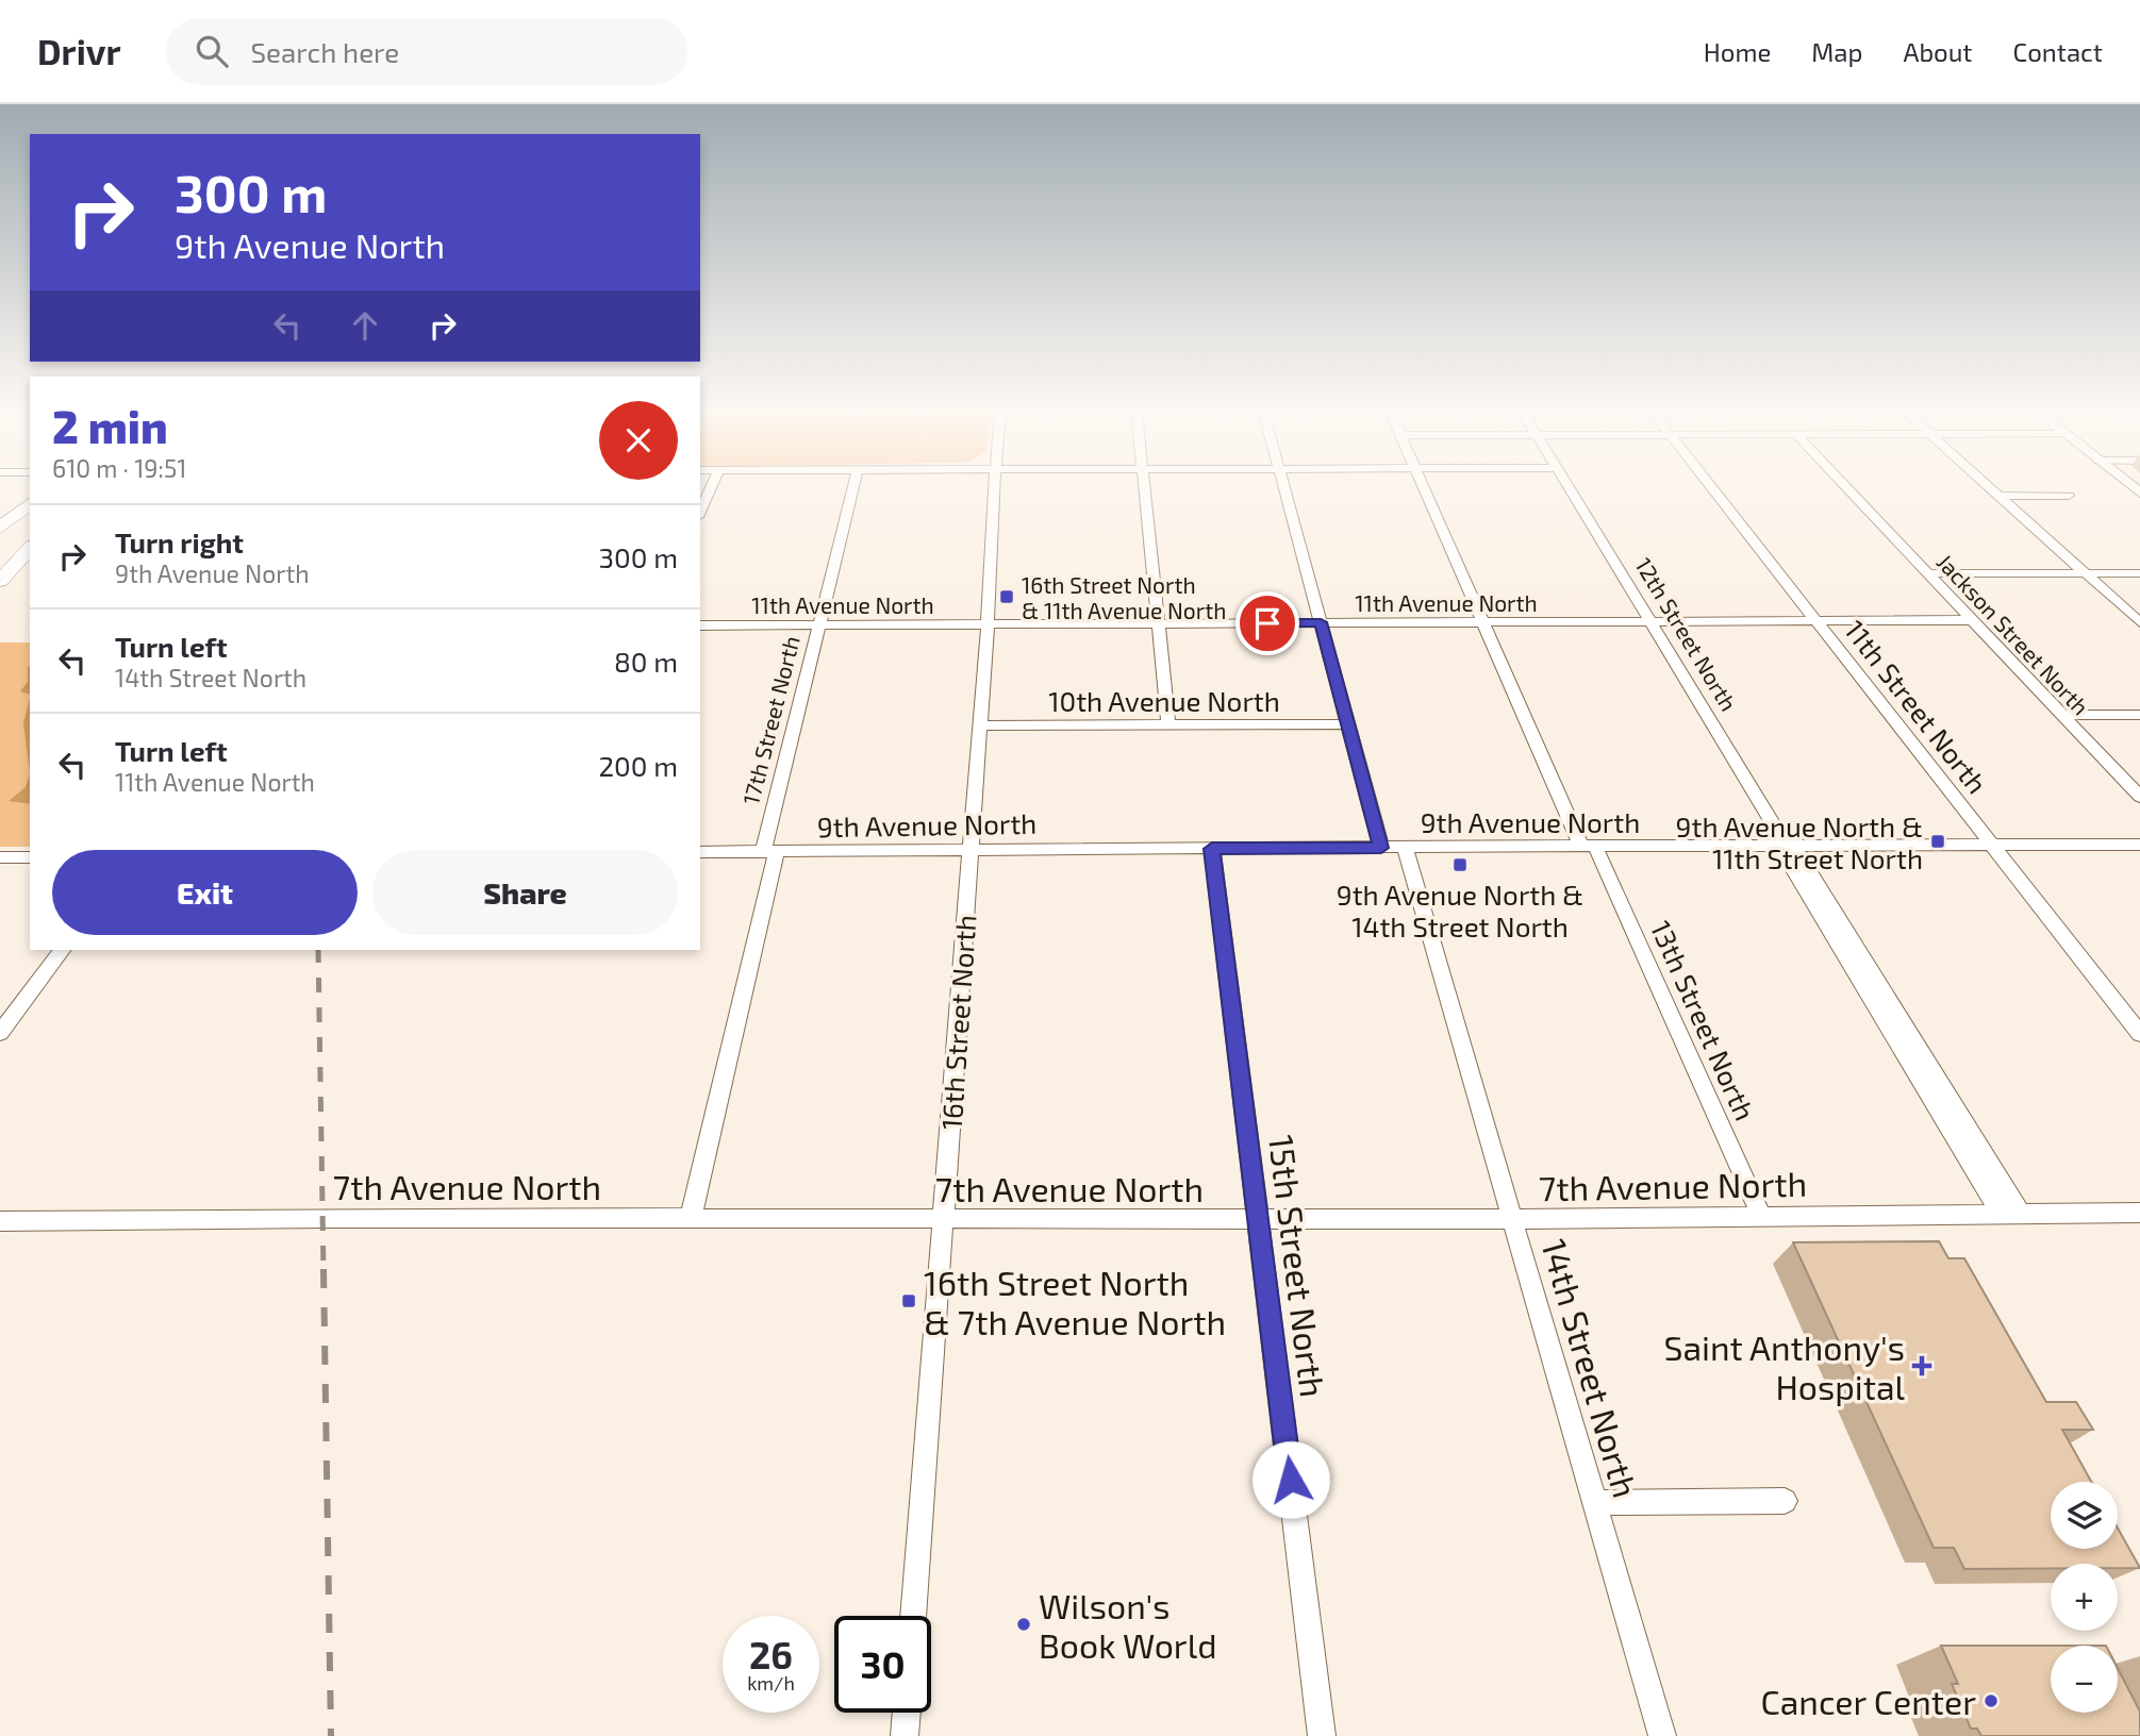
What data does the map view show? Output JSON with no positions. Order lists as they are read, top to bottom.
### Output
{
  "streets": {
    "street": [
      "11th Avenue North",
      "12th Street North",
      "Jackson Street North",
      "10th Avenue North",
      "11th Street North",
      "17th Street North",
      "9th Avenue North",
      "13th Street North",
      "16th Street North",
      "7th Avenue North",
      "15th Street North",
      "14th Street North"
    ]
  },
  "crossings": [
    ["11th Avenue North", "12th Street North"],
    ["11th Avenue North", "Jackson Street North"],
    ["11th Avenue North", "11th Street North"],
    ["11th Avenue North", "17th Street North"],
    ["11th Avenue North", "13th Street North"],
    ["11th Avenue North", "16th Street North"],
    ["12th Street North", "9th Avenue North"],
    ["12th Street North", "7th Avenue North"],
    ["10th Avenue North", "16th Street North"],
    ["11th Street North", "9th Avenue North"],
    ["17th Street North", "9th Avenue North"],
    ["17th Street North", "7th Avenue North"],
    ["9th Avenue North", "13th Street North"],
    ["9th Avenue North", "16th Street North"],
    ["9th Avenue North", "15th Street North"],
    ["9th Avenue North", "14th Street North"],
    ["13th Street North", "7th Avenue North"],
    ["16th Street North", "7th Avenue North"],
    ["7th Avenue North", "15th Street North"],
    ["7th Avenue North", "14th Street North"]
  ],
  "places": {
    "transit": [
      "16th Street North & 11th Avenue North",
      "9th Avenue North & 11th Street North",
      "9th Avenue North & 14th Street North",
      "16th Street North & 7th Avenue North"
    ],
    "health": ["Saint Anthony's Hospital"],
    "other": ["Wilson's Book World", "Cancer Center"]
  },
  "page": {
    "header": "Drivr",
    "search": "Search here",
    "nav": [
      "Home",
      "Map",
      "About",
      "Contact"
    ],
    "turn": ["300 m", "9th Avenue North"],
    "heading": ["2 min", "610 m · 19:51"],
    "list": [
      {
        "name": "Turn right",
        "note": "9th Avenue North",
        "value": "300 m"
      },
      {
        "name": "Turn left",
        "note": "14th Street North",
        "value": "80 m"
      },
      {
        "name": "Turn left",
        "note": "11th Avenue North",
        "value": "200 m"
      }
    ],
    "buttons": ["Exit", "Share"],
    "map_buttons": ["+", "−"],
    "speed": "26 km/h",
    "limit": "30"
  }
}
